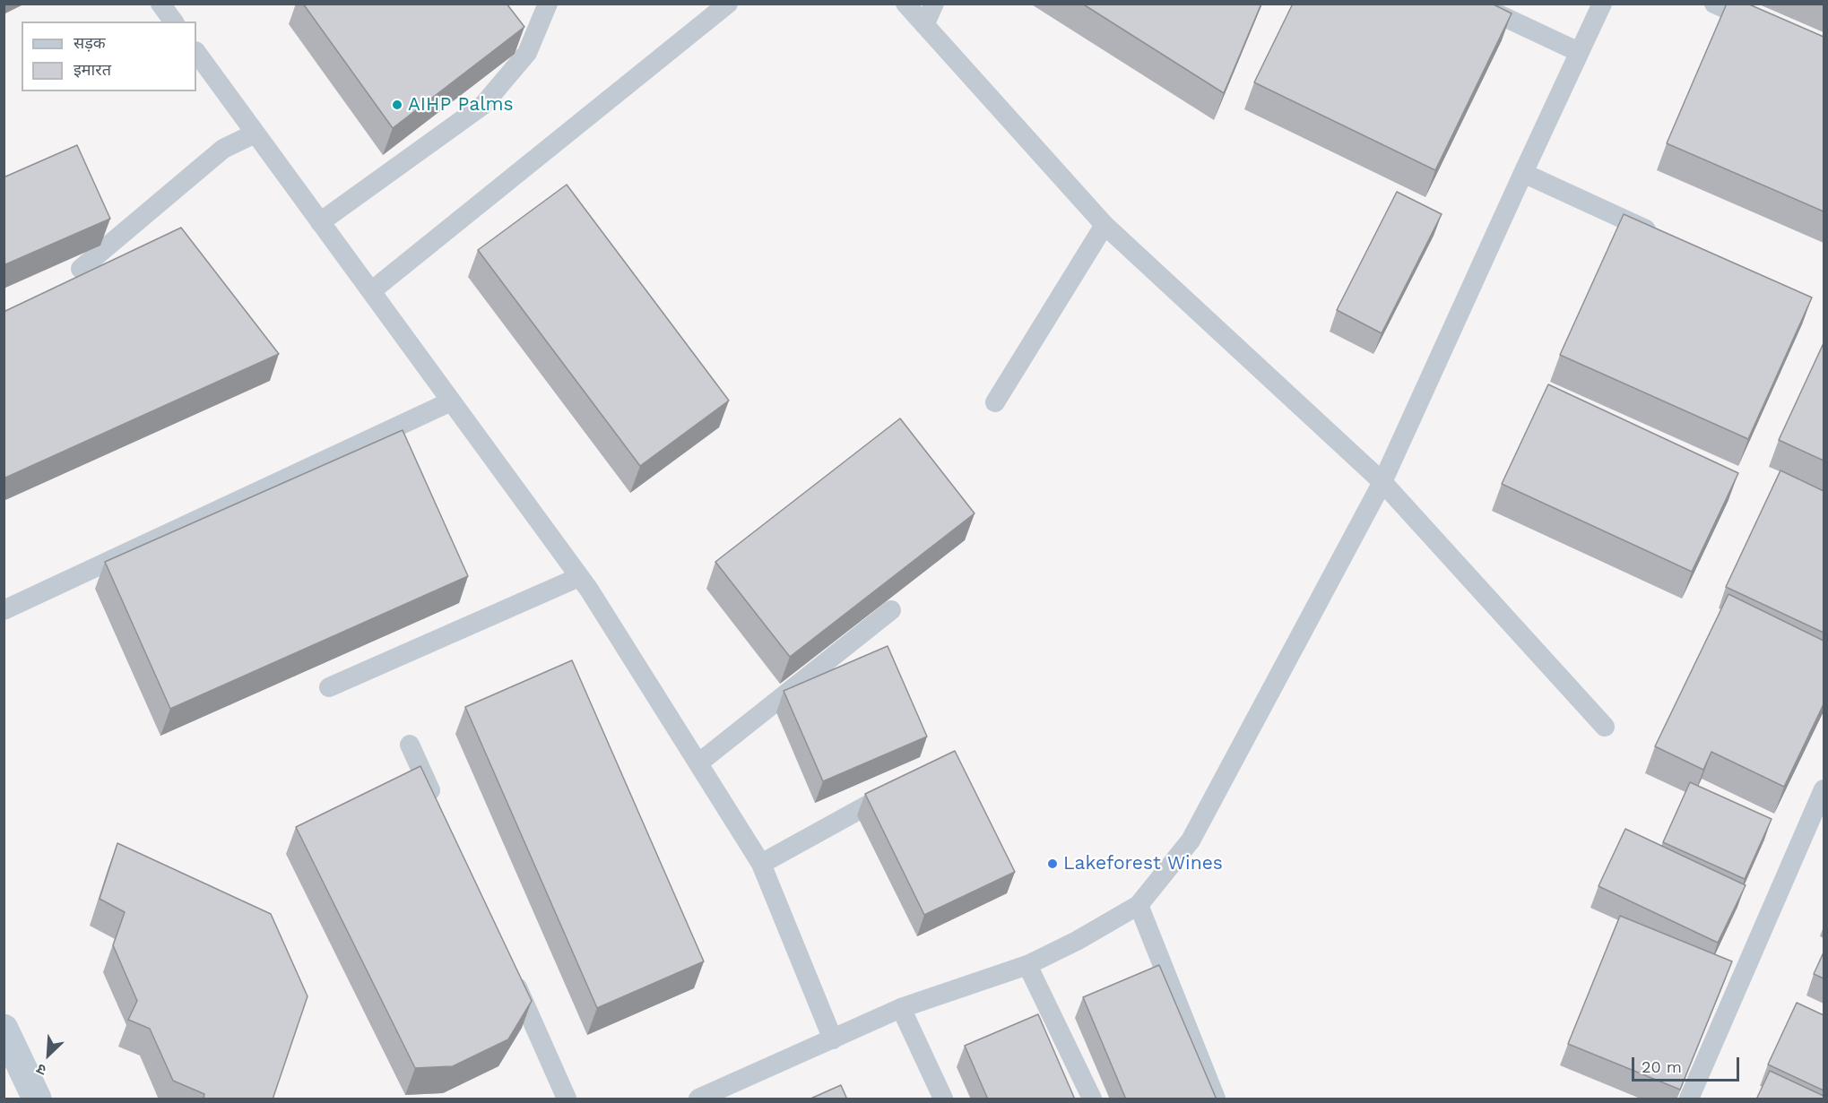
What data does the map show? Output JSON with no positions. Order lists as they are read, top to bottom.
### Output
{
  "places": ["AIHP Palms", "Lakeforest Wines"],
  "legend": ["सड़क", "इमारत"],
  "scale_bar": "20 m",
  "north": "bottom left"
}
